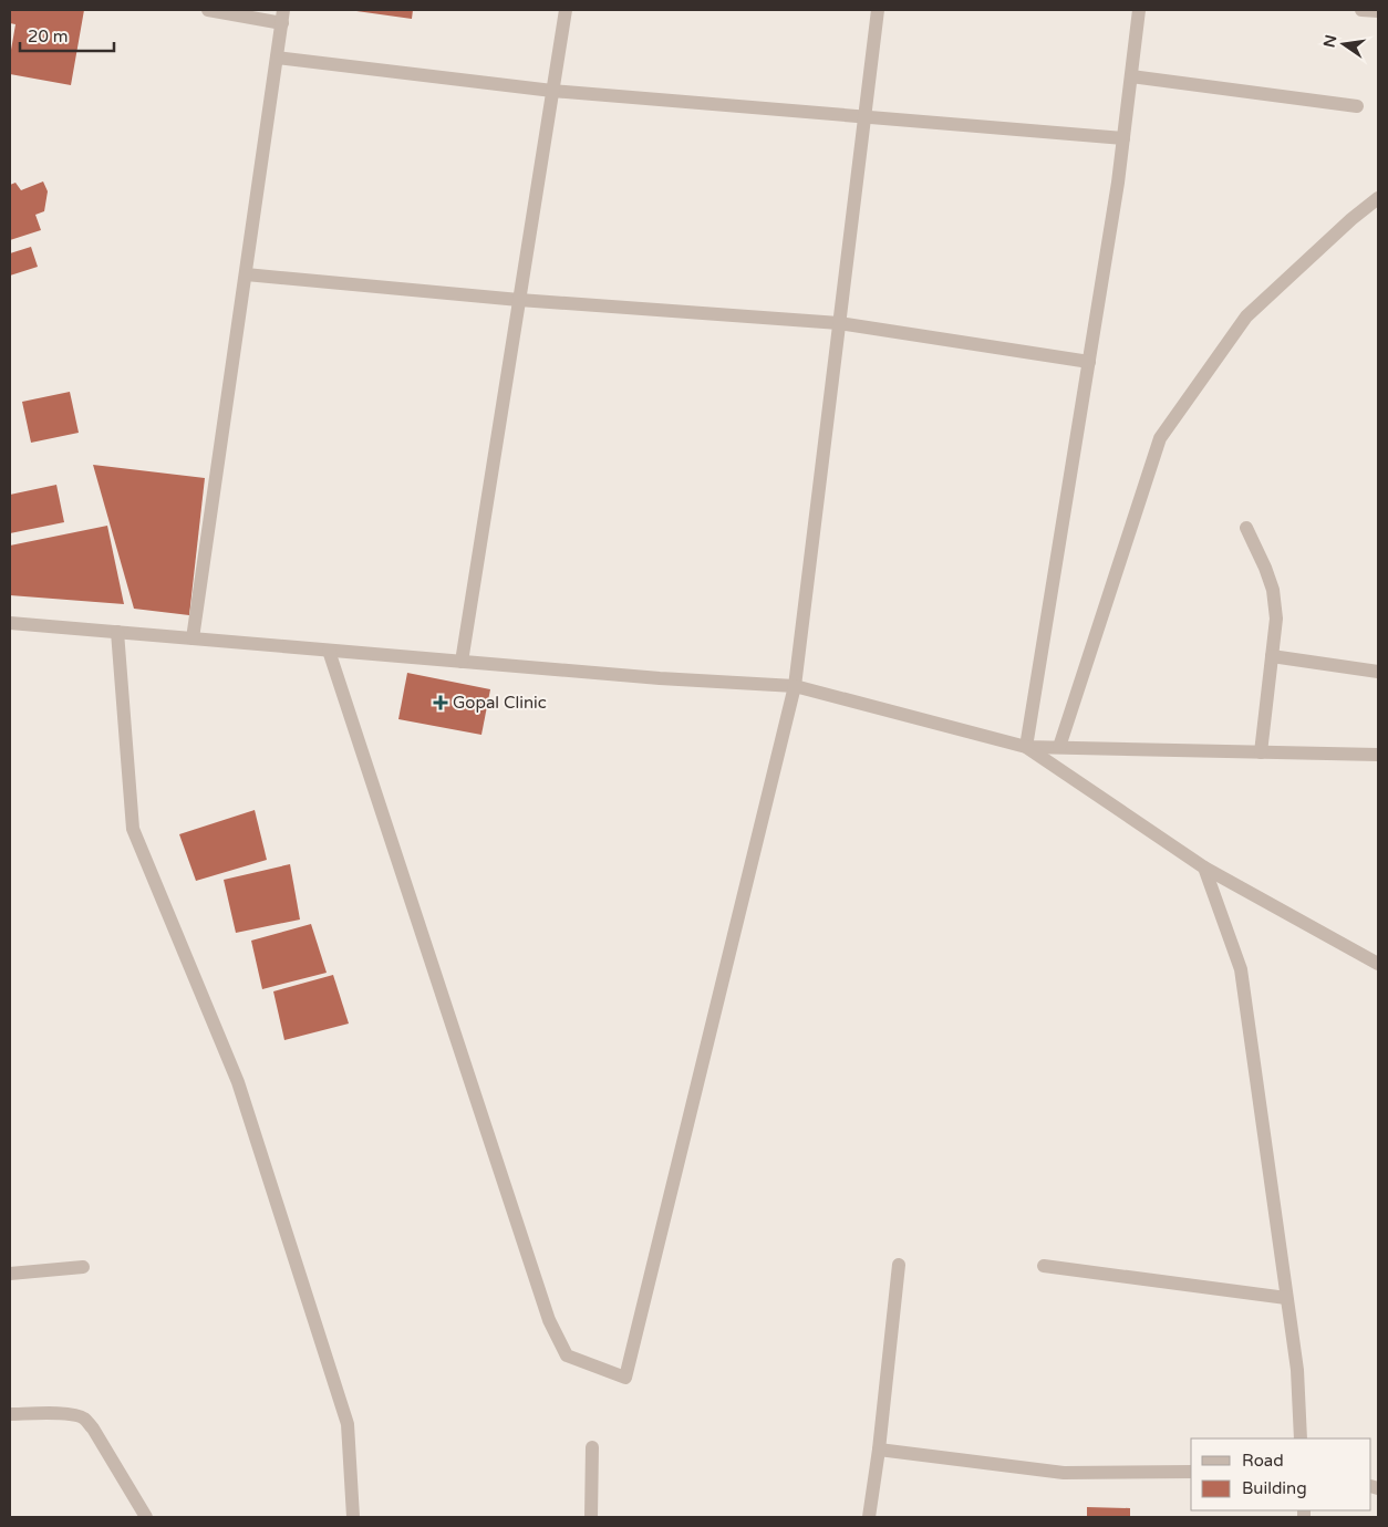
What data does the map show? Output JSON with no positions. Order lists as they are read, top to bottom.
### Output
{
  "places": {
    "health": ["Gopal Clinic"]
  },
  "legend": ["Road", "Building"],
  "scale_bar": "20 m",
  "north": "left"
}
